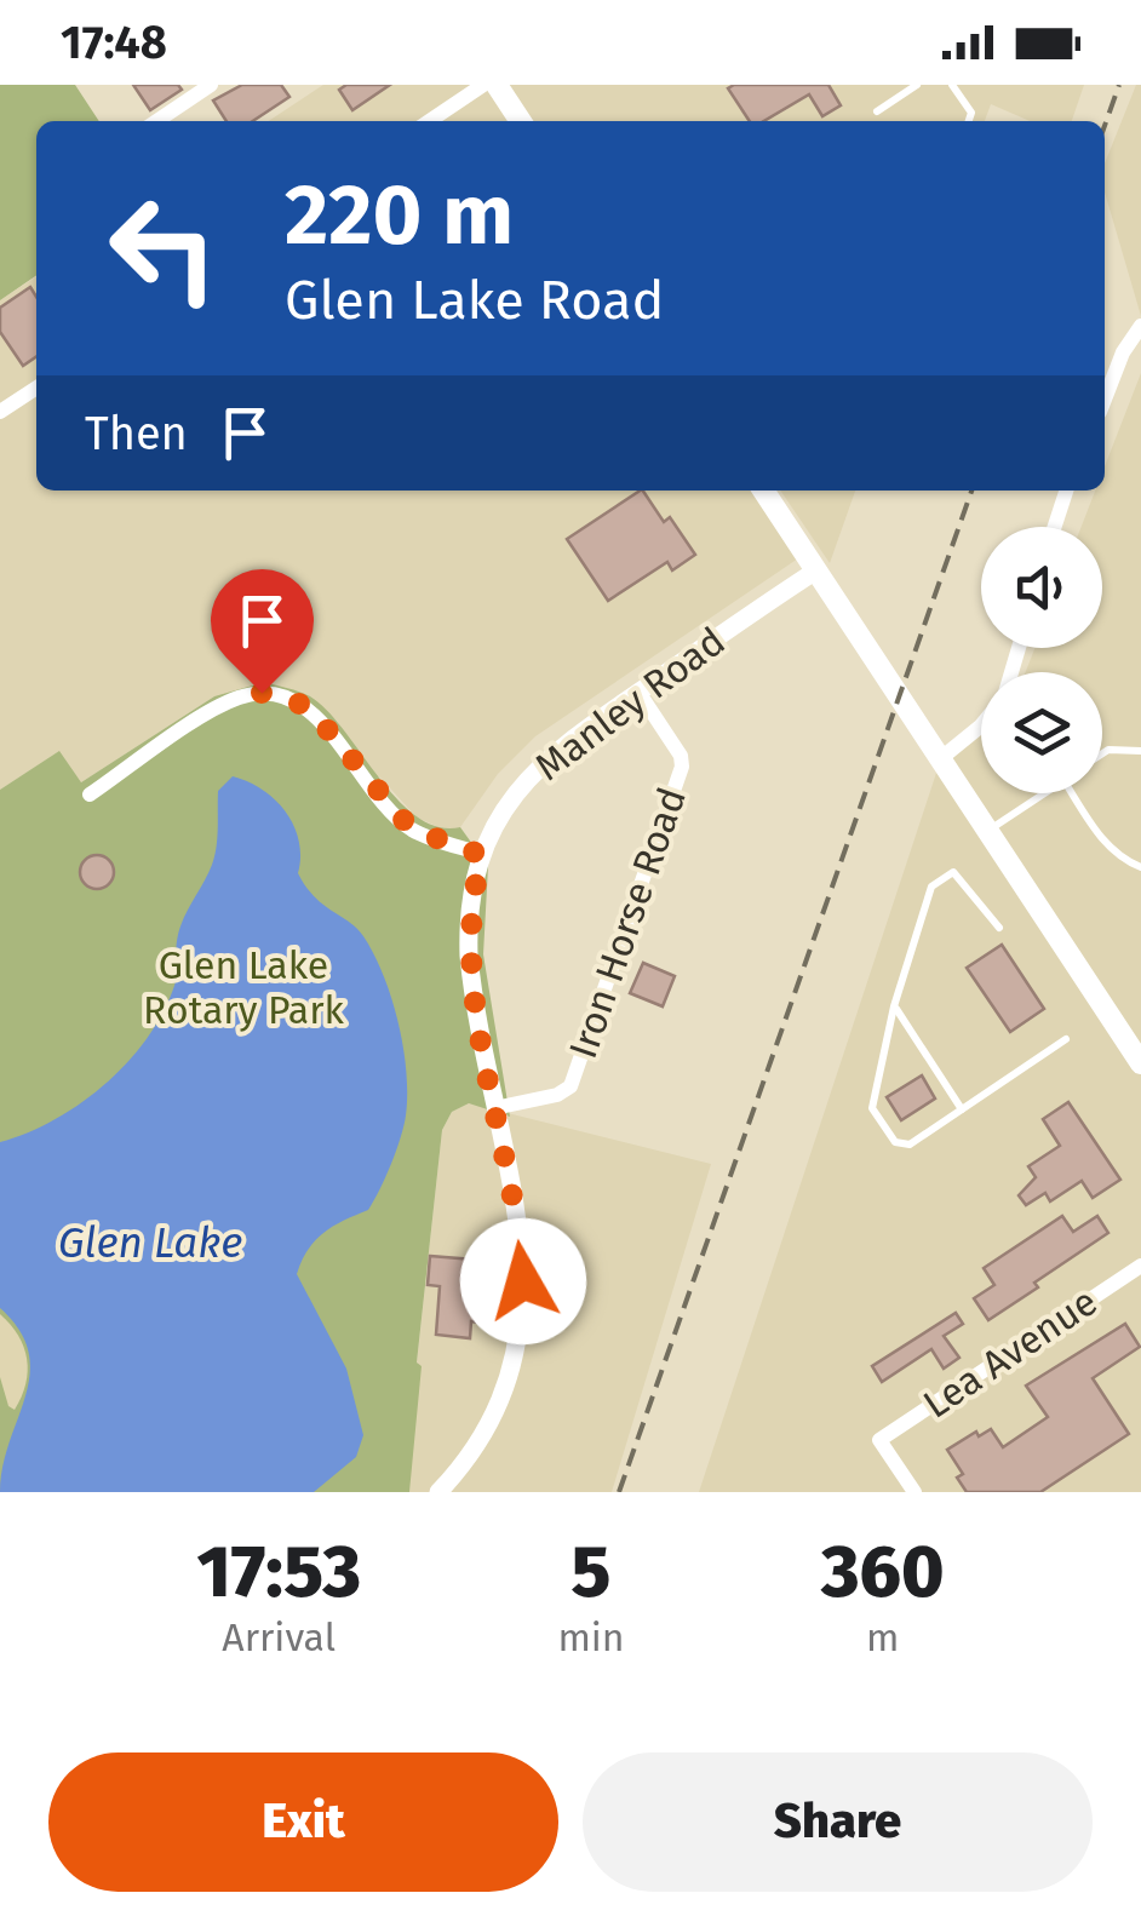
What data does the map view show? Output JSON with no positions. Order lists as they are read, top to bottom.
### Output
{
  "streets": {
    "street": ["Manley Road", "Iron Horse Road", "Lea Avenue"]
  },
  "crossings": [
    ["Manley Road", "Iron Horse Road"]
  ],
  "water": ["Glen Lake"],
  "parks": ["Glen Lake Rotary Park"],
  "page": {
    "status": "17:48",
    "turn": ["220 m", "Glen Lake Road"],
    "then": "Then",
    "eta": [
      "17:53",
      "Arrival",
      "5",
      "min",
      "360",
      "m"
    ],
    "buttons": ["Exit", "Share"]
  }
}
